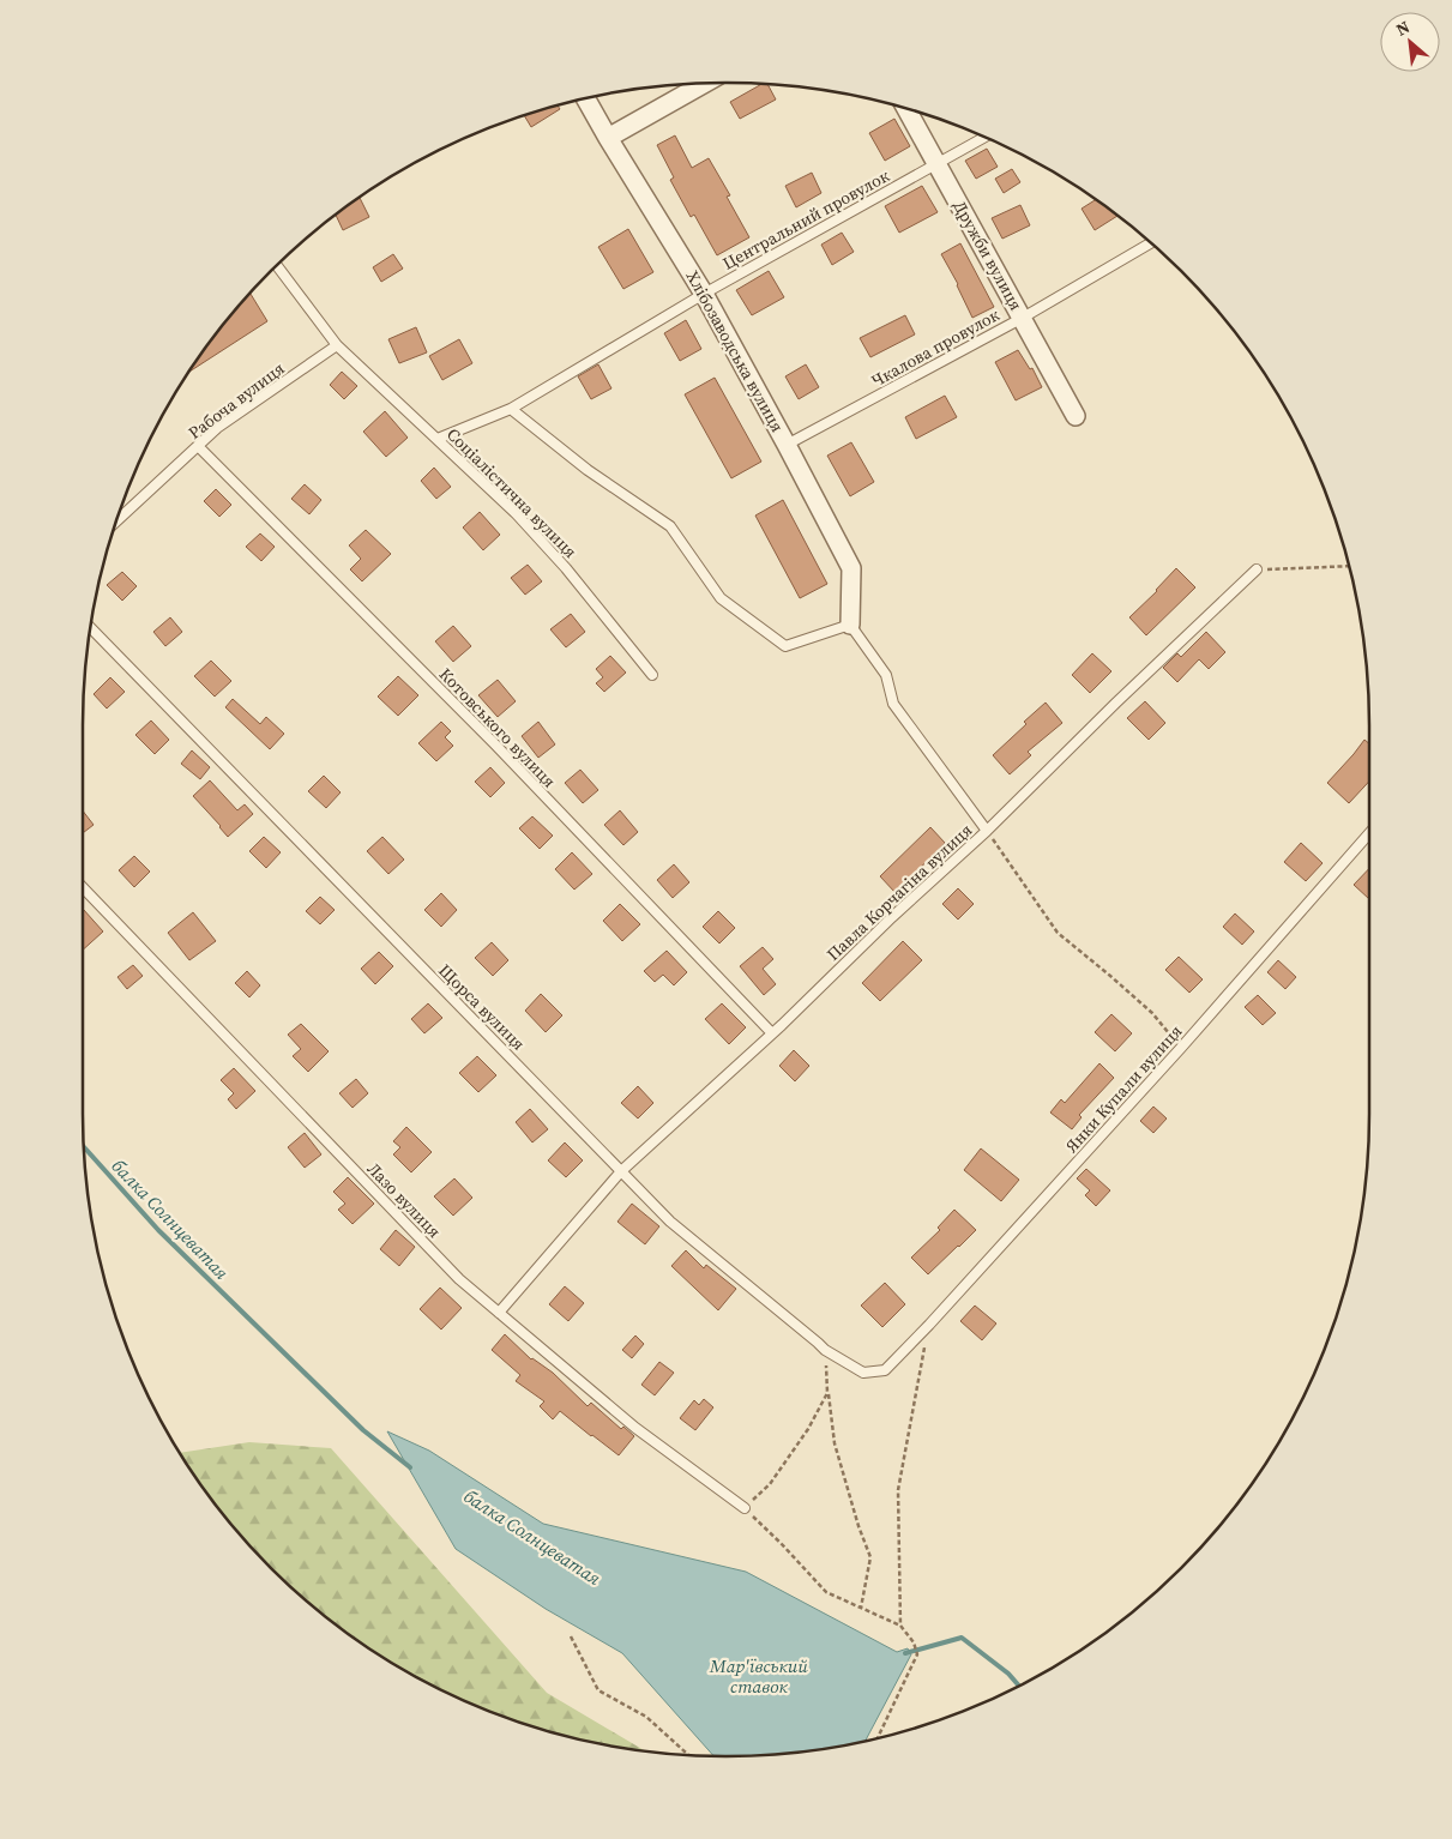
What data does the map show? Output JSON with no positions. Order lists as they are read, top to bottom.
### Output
{
  "streets": {
    "street": ["Дружби вулиця", "Хлібозаводська вулиця"],
    "lane": [
      "Центральний провулок",
      "Чкалова провулок",
      "Рабоча вулиця",
      "Соціалістична вулиця",
      "Котовського вулиця",
      "Павла Корчагіна вулиця",
      "Щорса вулиця",
      "Янки Купали вулиця",
      "Лазо вулиця"
    ]
  },
  "crossings": [
    ["Центральний провулок", "Дружби вулиця"],
    ["Центральний провулок", "Хлібозаводська вулиця"],
    ["Центральний провулок", "Соціалістична вулиця"],
    ["Дружби вулиця", "Чкалова провулок"],
    ["Чкалова провулок", "Хлібозаводська вулиця"],
    ["Рабоча вулиця", "Соціалістична вулиця"],
    ["Рабоча вулиця", "Котовського вулиця"],
    ["Котовського вулиця", "Павла Корчагіна вулиця"],
    ["Павла Корчагіна вулиця", "Щорса вулиця"],
    ["Павла Корчагіна вулиця", "Лазо вулиця"],
    ["Щорса вулиця", "Янки Купали вулиця"]
  ],
  "water": ["балка Солнцеватая", "Мар'ївський ставок"],
  "north": "top left"
}
